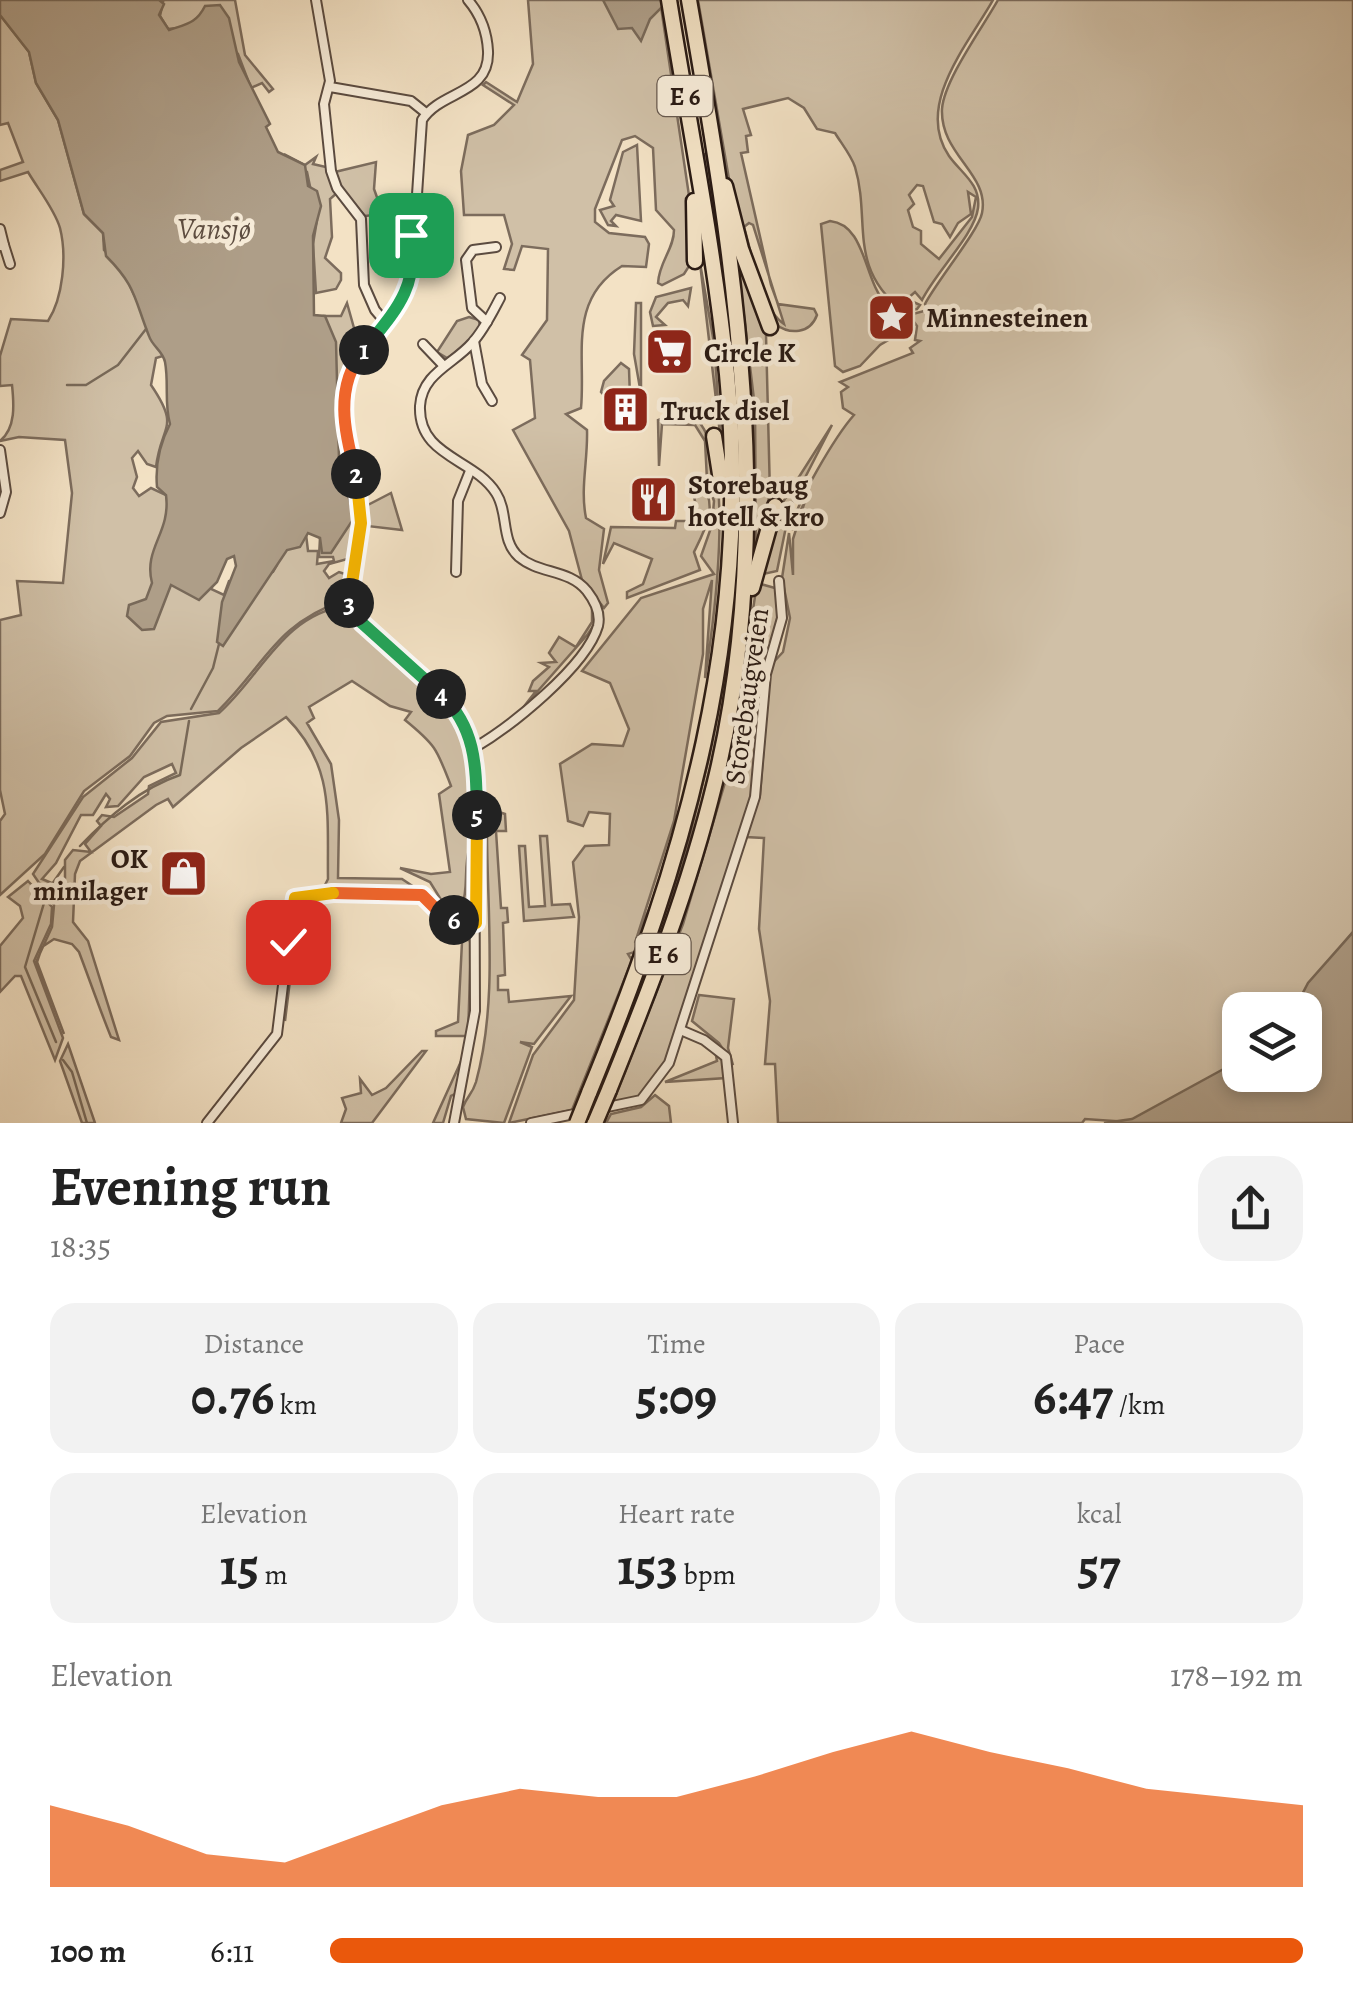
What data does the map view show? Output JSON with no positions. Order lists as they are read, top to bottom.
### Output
{
  "streets": {
    "highway": ["E 6"],
    "street": ["Storebaugveien"]
  },
  "water": ["Vansjø"],
  "places": {
    "place": ["Minnesteinen"],
    "supermarket": ["Circle K"],
    "building": ["Truck disel"],
    "restaurant": ["Storebaug hotell & kro"],
    "shop": ["OK minilager"]
  },
  "page": {
    "pins": [
      "1",
      "2",
      "3",
      "4",
      "5",
      "6"
    ],
    "heading": ["Evening run", "18:35"],
    "stats": [
      ["Distance", "0.76 km"],
      ["Time", "5:09"],
      ["Pace", "6:47 /km"],
      ["Elevation", "15 m"],
      ["Heart rate", "153 bpm"],
      ["kcal", "57"]
    ],
    "chart": ["Elevation", "178–192 m"],
    "list": [
      {
        "name": "100 m",
        "note": "6:11"
      }
    ]
  }
}
